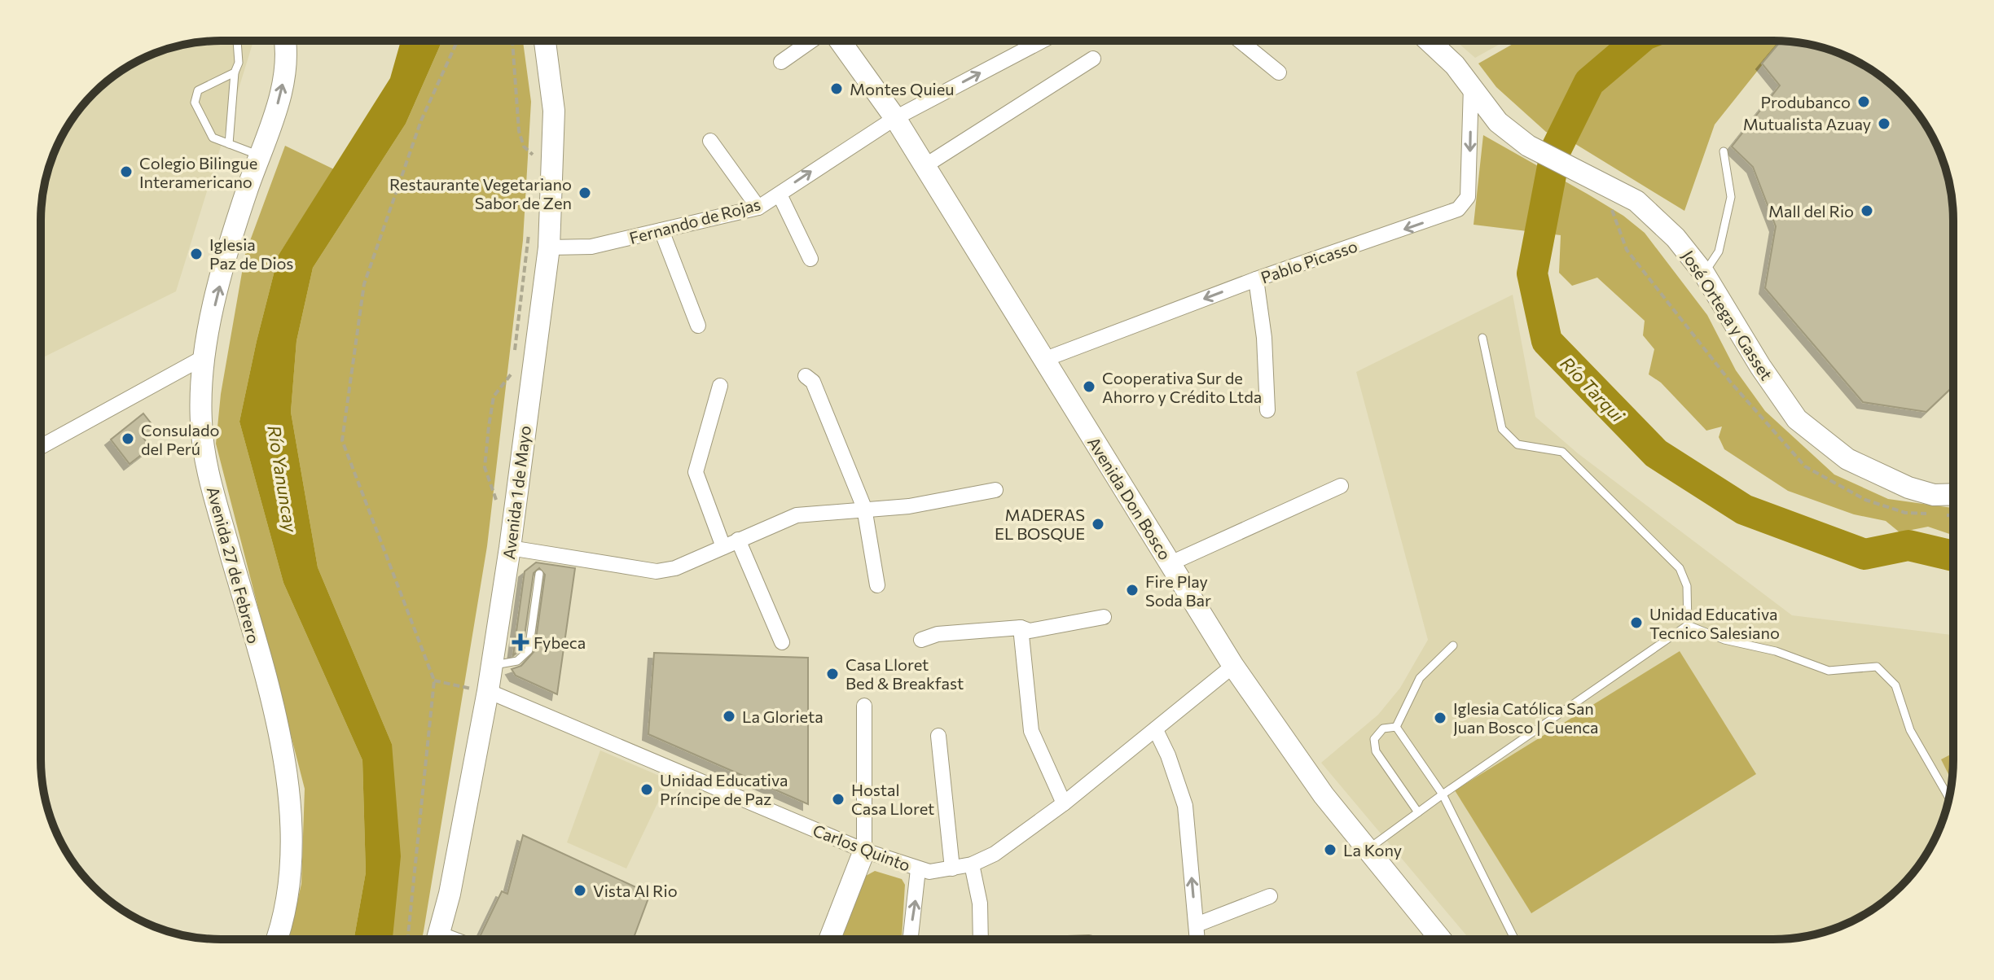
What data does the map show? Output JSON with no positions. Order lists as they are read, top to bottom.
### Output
{
  "streets": {
    "main road": [
      "José Ortega y Gasset",
      "Avenida 1 de Mayo",
      "Avenida Don Bosco",
      "Avenida 27 de Febrero"
    ],
    "street": ["Fernando de Rojas", "Pablo Picasso", "Carlos Quinto"]
  },
  "crossings": [
    ["Fernando de Rojas", "Avenida 1 de Mayo"],
    ["Fernando de Rojas", "Avenida Don Bosco"],
    ["Pablo Picasso", "José Ortega y Gasset"],
    ["Pablo Picasso", "Avenida Don Bosco"],
    ["Avenida 1 de Mayo", "Carlos Quinto"],
    ["Avenida Don Bosco", "Carlos Quinto"]
  ],
  "one_way": ["Pablo Picasso", "Avenida 27 de Febrero"],
  "water": ["Río Tarqui", "Río Yanuncay"],
  "places": {
    "other": [
      "Montes Quieu",
      "Produbanco",
      "Mutualista Azuay",
      "Colegio Bilingue Interamericano",
      "Restaurante Vegetariano Sabor de Zen",
      "Mall del Rio",
      "Iglesia Paz de Dios",
      "Cooperativa Sur de Ahorro y Crédito Ltda",
      "Consulado del Perú",
      "MADERAS EL BOSQUE",
      "Fire Play Soda Bar",
      "Unidad Educativa Tecnico Salesiano",
      "Casa Lloret Bed & Breakfast",
      "La Glorieta",
      "Iglesia Católica San Juan Bosco | Cuenca",
      "Unidad Educativa Príncipe de Paz",
      "Hostal Casa Lloret",
      "La Kony",
      "Vista Al Rio"
    ],
    "health": ["Fybeca"]
  }
}
